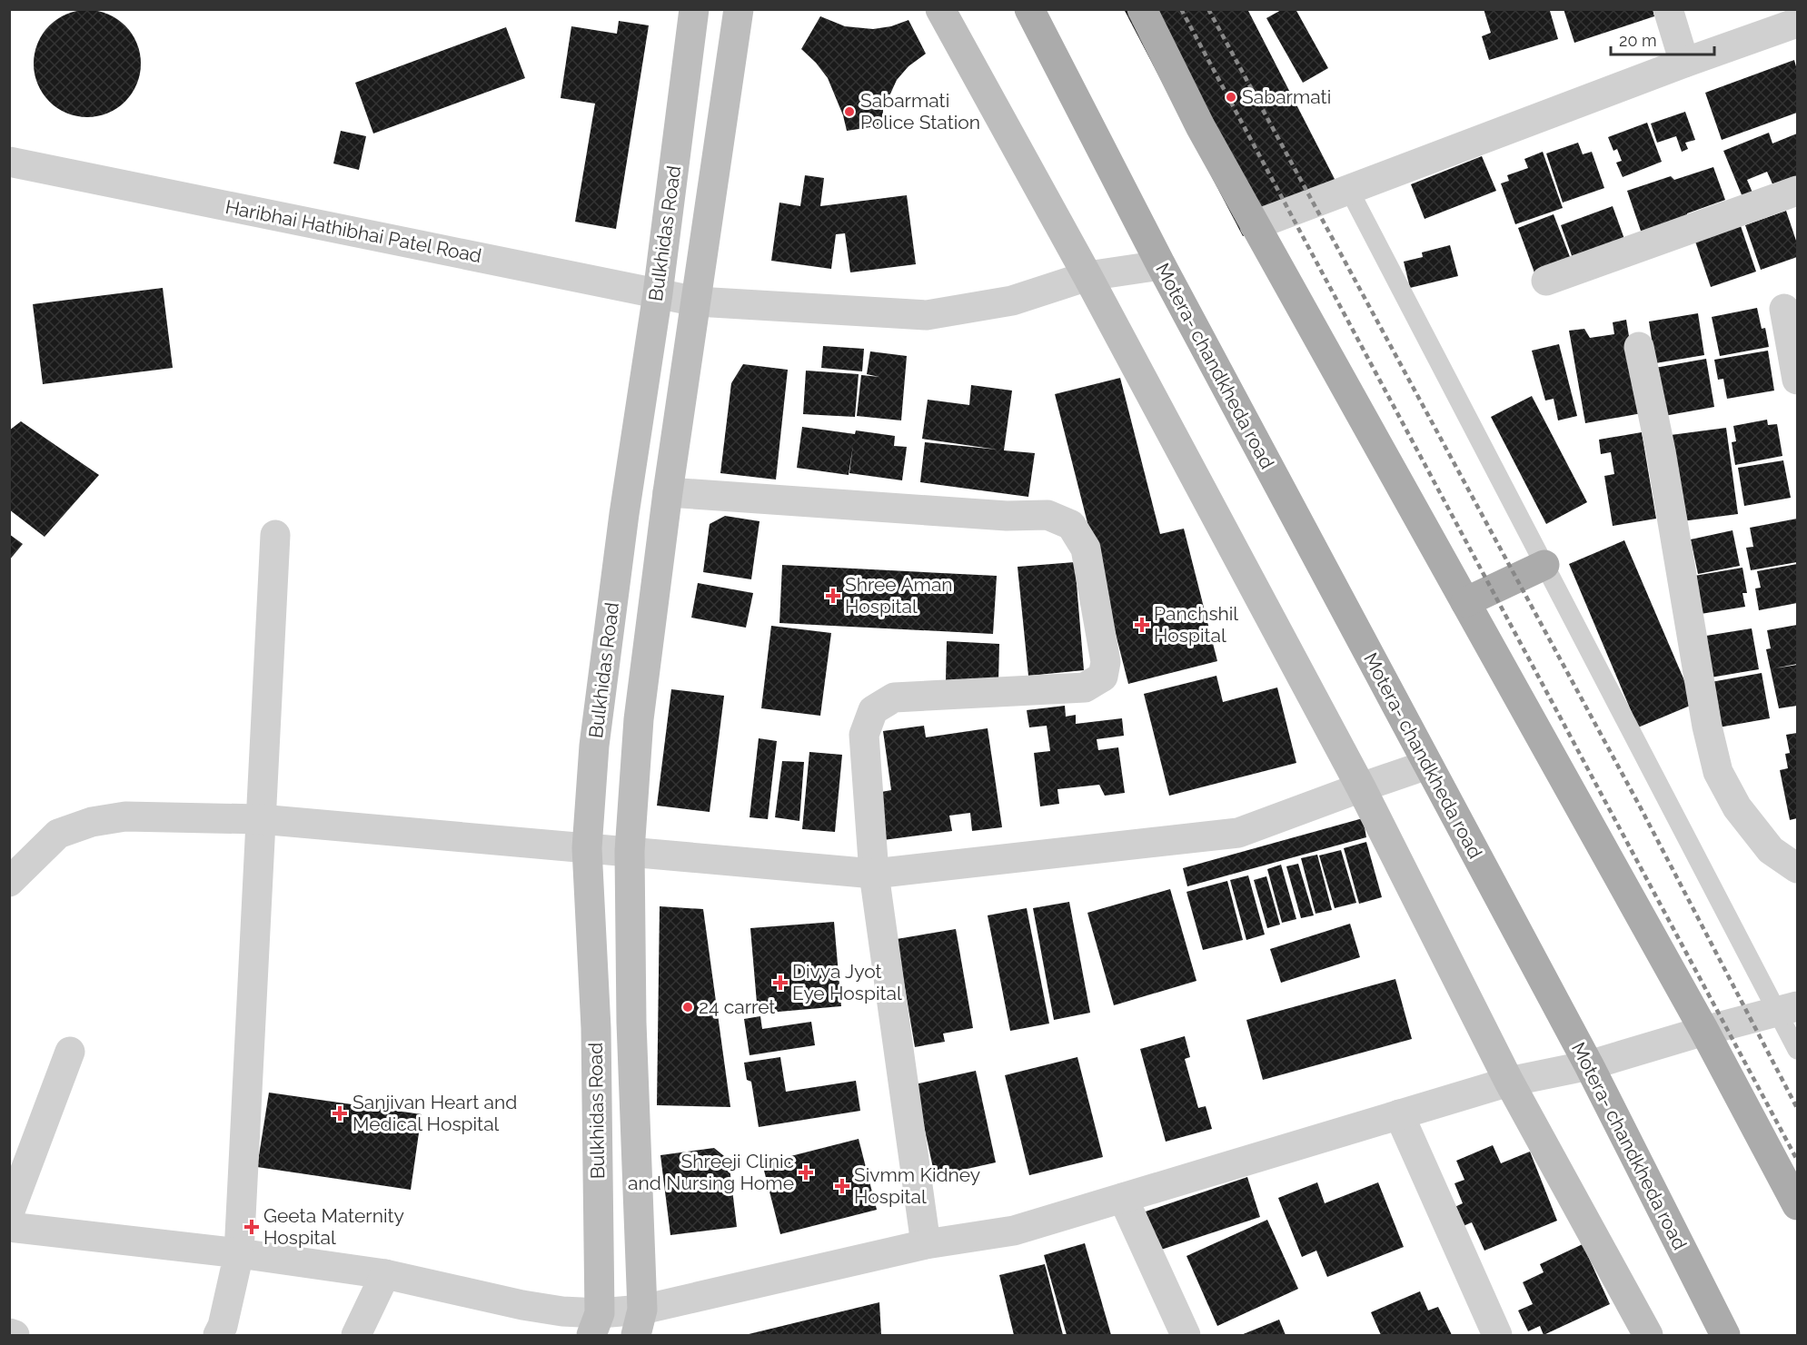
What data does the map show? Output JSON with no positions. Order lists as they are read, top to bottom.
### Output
{
  "streets": {
    "main road": ["Motera- chandkheda road"],
    "street": ["Haribhai Hathibhai Patel Road", "Bulkhidas Road"]
  },
  "crossings": [
    ["Haribhai Hathibhai Patel Road", "Bulkhidas Road"],
    ["Haribhai Hathibhai Patel Road", "Motera- chandkheda road"]
  ],
  "places": {
    "other": ["Sabarmati", "Sabarmati Police Station", "24 carret"],
    "health": [
      "Shree Aman Hospital",
      "Panchshil Hospital",
      "Divya Jyot Eye Hospital",
      "Sanjivan Heart and Medical Hospital",
      "Shreeji Clinic and Nursing Home",
      "Sivmm Kidney Hospital",
      "Geeta Maternity Hospital"
    ]
  },
  "scale_bar": "20 m"
}
